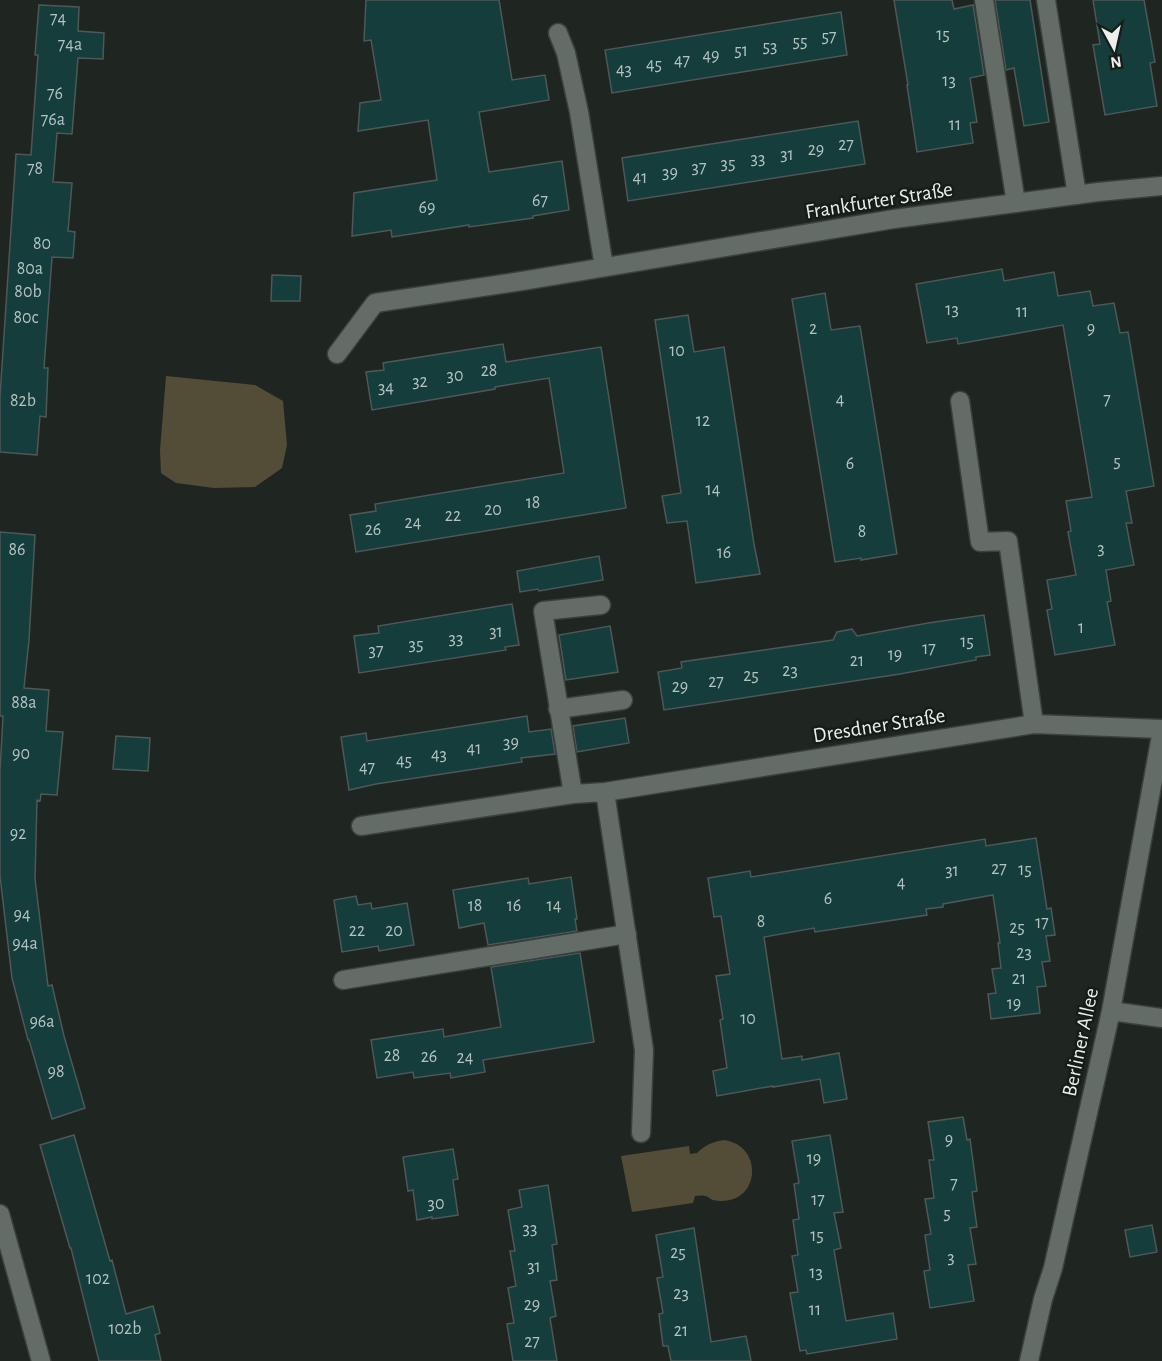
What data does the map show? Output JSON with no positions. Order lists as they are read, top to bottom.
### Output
{
  "streets": {
    "street": ["Frankfurter Straße", "Dresdner Straße", "Berliner Allee"]
  },
  "crossings": [
    ["Dresdner Straße", "Berliner Allee"]
  ],
  "house_numbers": [
    "74",
    "15",
    "57",
    "55",
    "74a",
    "53",
    "51",
    "49",
    "47",
    "45",
    "43",
    "13",
    "76",
    "76a",
    "11",
    "27",
    "29",
    "31",
    "33",
    "35",
    "37",
    "78",
    "39",
    "41",
    "67",
    "69",
    "80",
    "80a",
    "80b",
    "13",
    "11",
    "80c",
    "2",
    "9",
    "10",
    "28",
    "30",
    "32",
    "34",
    "4",
    "7",
    "82b",
    "12",
    "5",
    "6",
    "14",
    "18",
    "20",
    "22",
    "24",
    "26",
    "8",
    "3",
    "86",
    "16",
    "1",
    "31",
    "33",
    "15",
    "35",
    "17",
    "37",
    "19",
    "21",
    "23",
    "25",
    "27",
    "29",
    "88a",
    "39",
    "41",
    "90",
    "43",
    "45",
    "47",
    "92",
    "27",
    "15",
    "31",
    "4",
    "6",
    "18",
    "16",
    "14",
    "94",
    "8",
    "17",
    "25",
    "22",
    "20",
    "94a",
    "23",
    "21",
    "19",
    "10",
    "96a",
    "28",
    "26",
    "24",
    "98",
    "9",
    "19",
    "7",
    "17",
    "30",
    "5",
    "33",
    "15",
    "25",
    "3",
    "31",
    "13",
    "102",
    "23",
    "29",
    "11",
    "102b",
    "21",
    "27"
  ],
  "north": "bottom"
}
